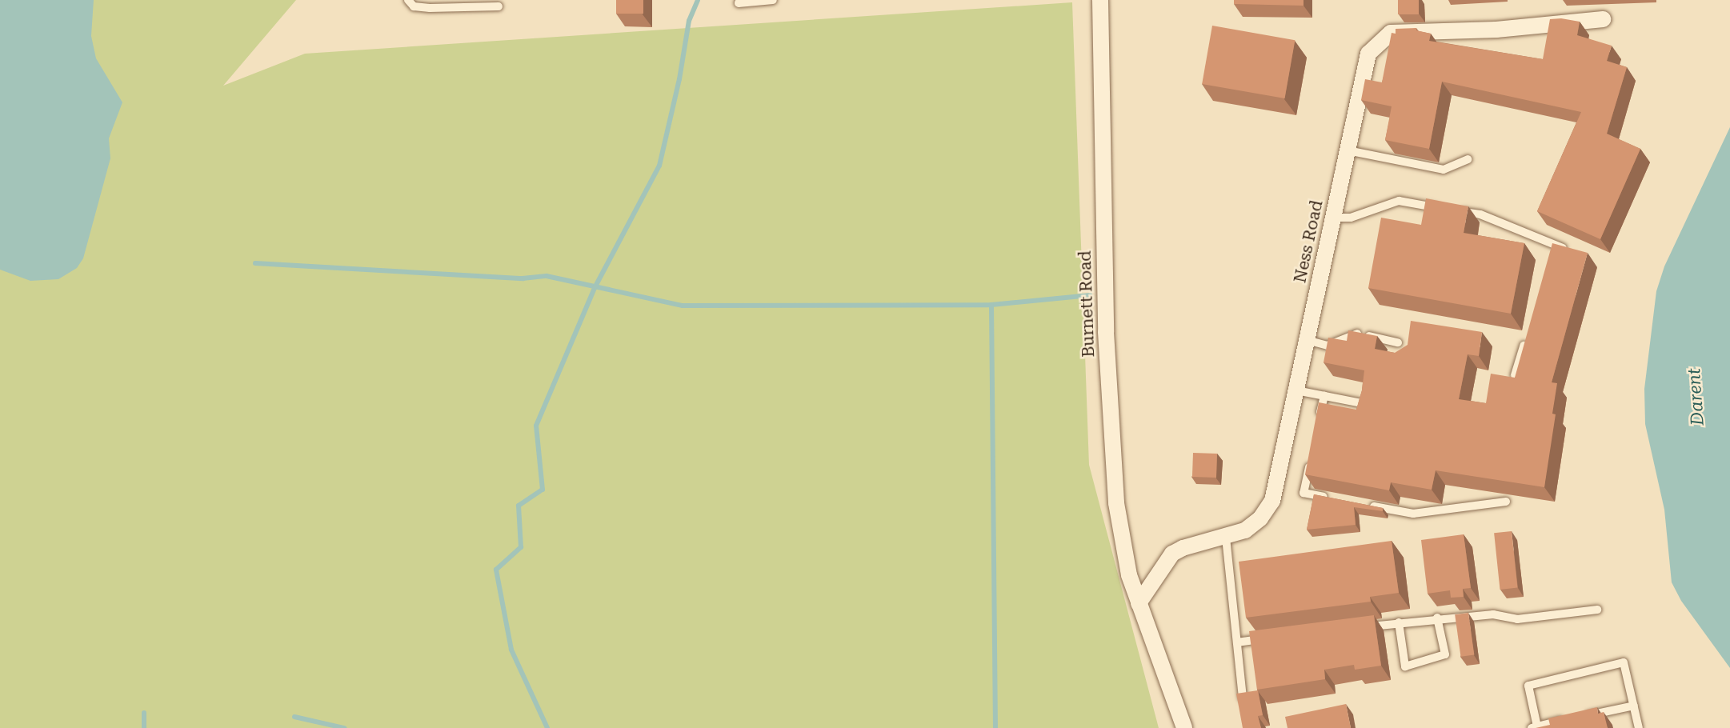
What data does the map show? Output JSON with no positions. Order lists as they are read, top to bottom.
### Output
{
  "streets": {
    "street": ["Ness Road", "Burnett Road"]
  },
  "crossings": [
    ["Ness Road", "Burnett Road"]
  ],
  "water": ["Darent"]
}
